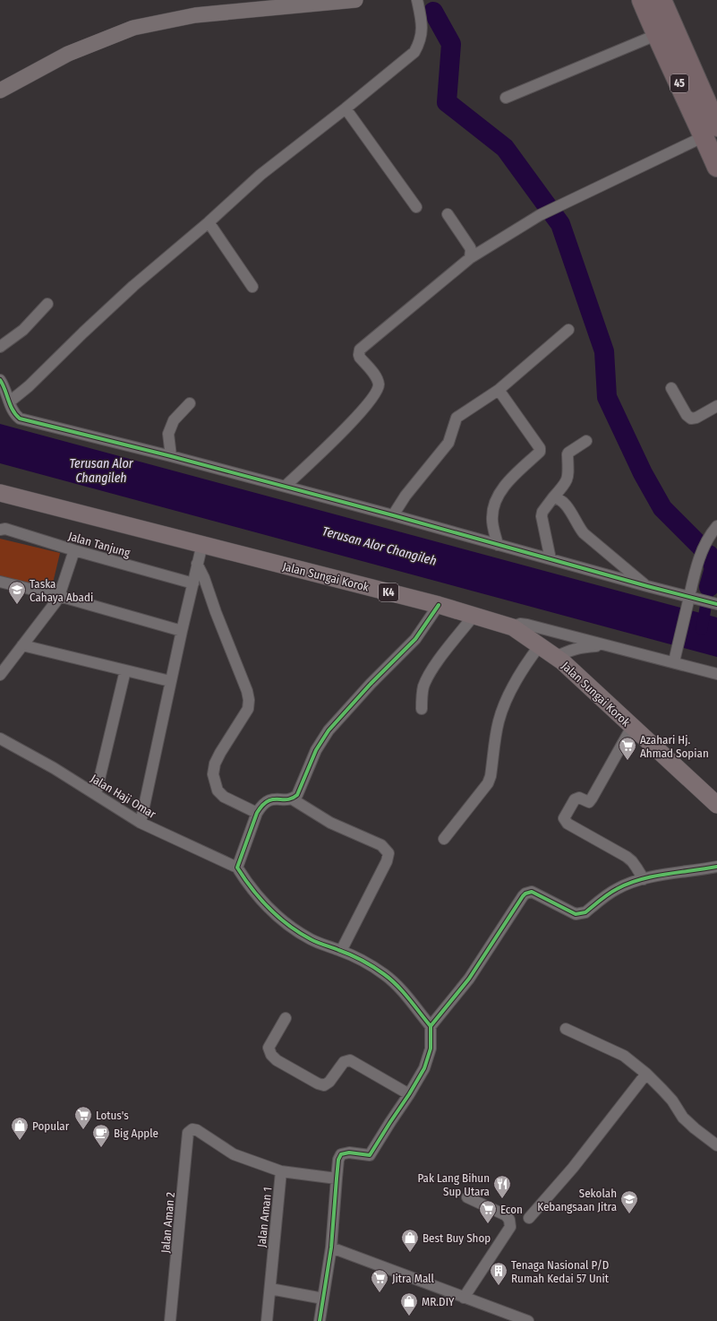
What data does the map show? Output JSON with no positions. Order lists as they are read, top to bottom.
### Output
{
  "streets": {
    "highway": ["45"],
    "main road": ["Jalan Sungai Korok", "K4"],
    "street": [
      "Jalan Tanjung",
      "Jalan Haji Omar",
      "Jalan Aman 1",
      "Jalan Aman 2"
    ]
  },
  "crossings": [
    ["Jalan Aman 1", "Jalan Aman 2"]
  ],
  "water": ["Terusan Alor Changileh"],
  "places": {
    "school or university": ["Taska Cahaya Abadi", "Sekolah Kebangsaan Jitra"],
    "supermarket": [
      "Azahari Hj. Ahmad Sopian",
      "Lotus's",
      "Econ",
      "Jitra Mall"
    ],
    "shop": ["Popular", "Best Buy Shop", "MR.DIY"],
    "cafe": ["Big Apple"],
    "restaurant": ["Pak Lang Bihun Sup Utara"],
    "building": ["Tenaga Nasional P/D Rumah Kedai 57 Unit"]
  }
}
